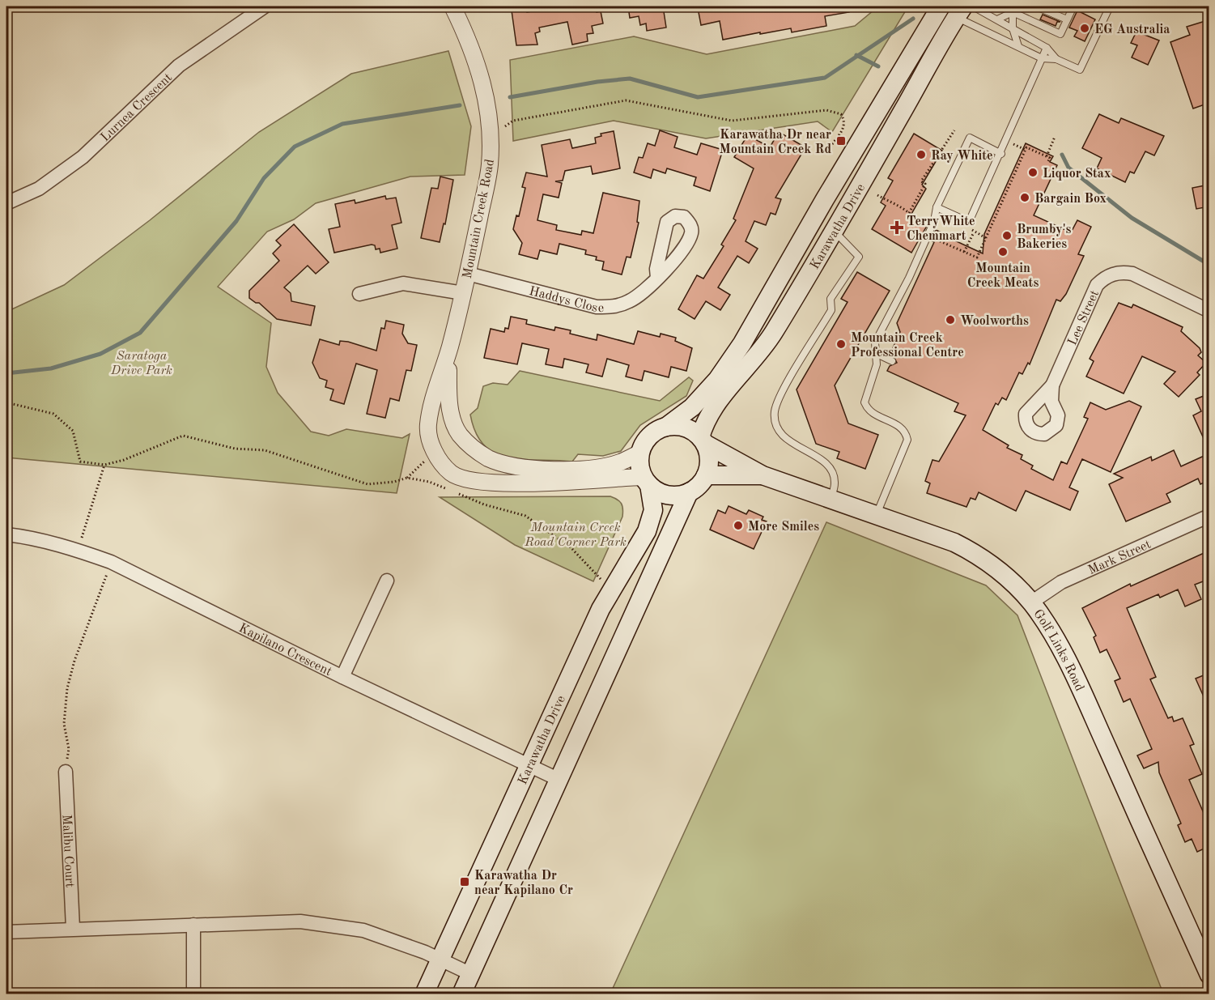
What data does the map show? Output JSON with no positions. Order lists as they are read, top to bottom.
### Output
{
  "streets": {
    "main road": ["Karawatha Drive", "Golf Links Road"],
    "street": [
      "Lurnea Crescent",
      "Mountain Creek Road",
      "Haddys Close",
      "Lee Street",
      "Mark Street",
      "Kapilano Crescent",
      "Malibu Court"
    ]
  },
  "crossings": [
    ["Mountain Creek Road", "Karawatha Drive"],
    ["Mountain Creek Road", "Haddys Close"],
    ["Mountain Creek Road", "Golf Links Road"],
    ["Karawatha Drive", "Kapilano Crescent"],
    ["Karawatha Drive", "Golf Links Road"],
    ["Mark Street", "Golf Links Road"]
  ],
  "parks": ["Saratoga Drive Park", "Mountain Creek Road Corner Park"],
  "places": {
    "other": [
      "EG Australia",
      "Ray White",
      "Liquor Stax",
      "Bargain Box",
      "Brumby's Bakeries",
      "Mountain Creek Meats",
      "Woolworths",
      "Mountain Creek Professional Centre",
      "More Smiles"
    ],
    "transit": ["Karawatha Dr near Mountain Creek Rd", "Karawatha Dr near Kapilano Cr"],
    "health": ["TerryWhite Chemmart"]
  }
}
